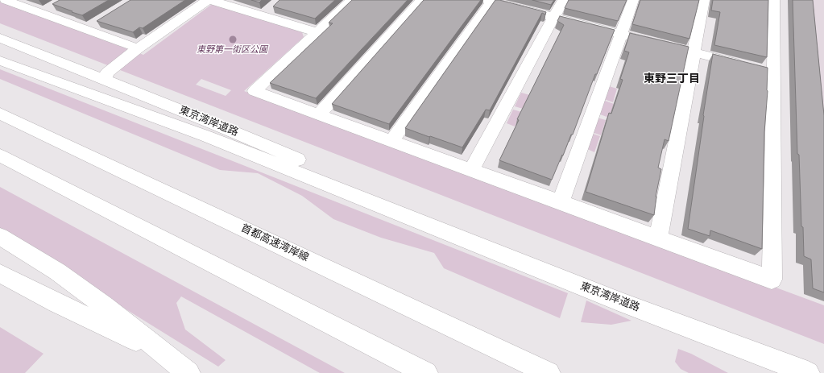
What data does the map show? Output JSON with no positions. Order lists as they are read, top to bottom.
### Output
{
  "streets": {
    "main road": ["東京湾岸道路", "首都高速湾岸線"]
  },
  "districts": ["東野三丁目"],
  "parks": ["東野第一街区公園"]
}
